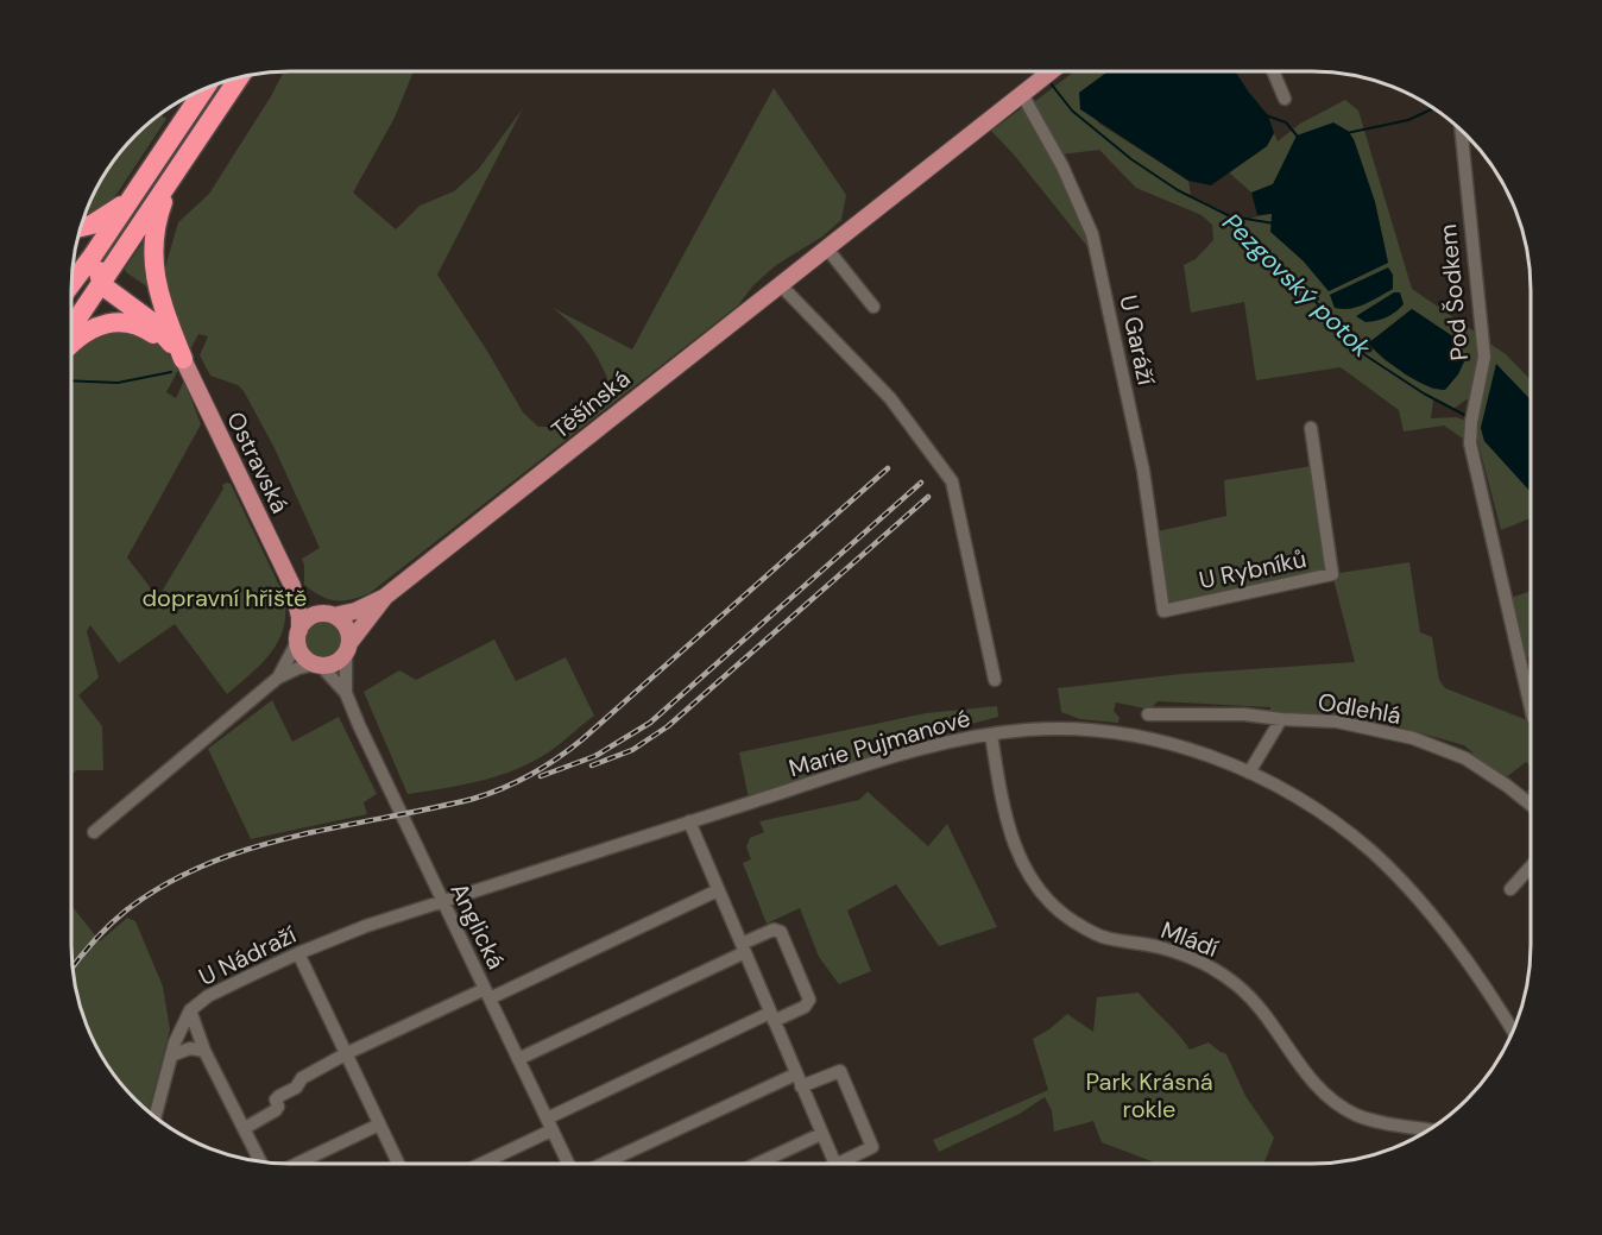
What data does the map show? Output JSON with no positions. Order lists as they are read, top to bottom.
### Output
{
  "streets": {
    "main road": ["Těšínská", "Ostravská"],
    "street": [
      "Pod Šodkem",
      "U Garáží",
      "U Rybníků",
      "Odlehlá",
      "Marie Pujmanové",
      "Anglická",
      "Mládí",
      "U Nádraží"
    ]
  },
  "crossings": [
    ["U Garáží", "Těšínská"],
    ["U Garáží", "U Rybníků"],
    ["Těšínská", "Ostravská"],
    ["Těšínská", "Anglická"],
    ["Ostravská", "Anglická"],
    ["Marie Pujmanové", "Anglická"],
    ["Marie Pujmanové", "Mládí"],
    ["Marie Pujmanové", "U Nádraží"],
    ["Anglická", "U Nádraží"]
  ],
  "water": ["Pezgovský potok"],
  "parks": ["dopravní hřiště", "Park Krásná rokle"]
}
